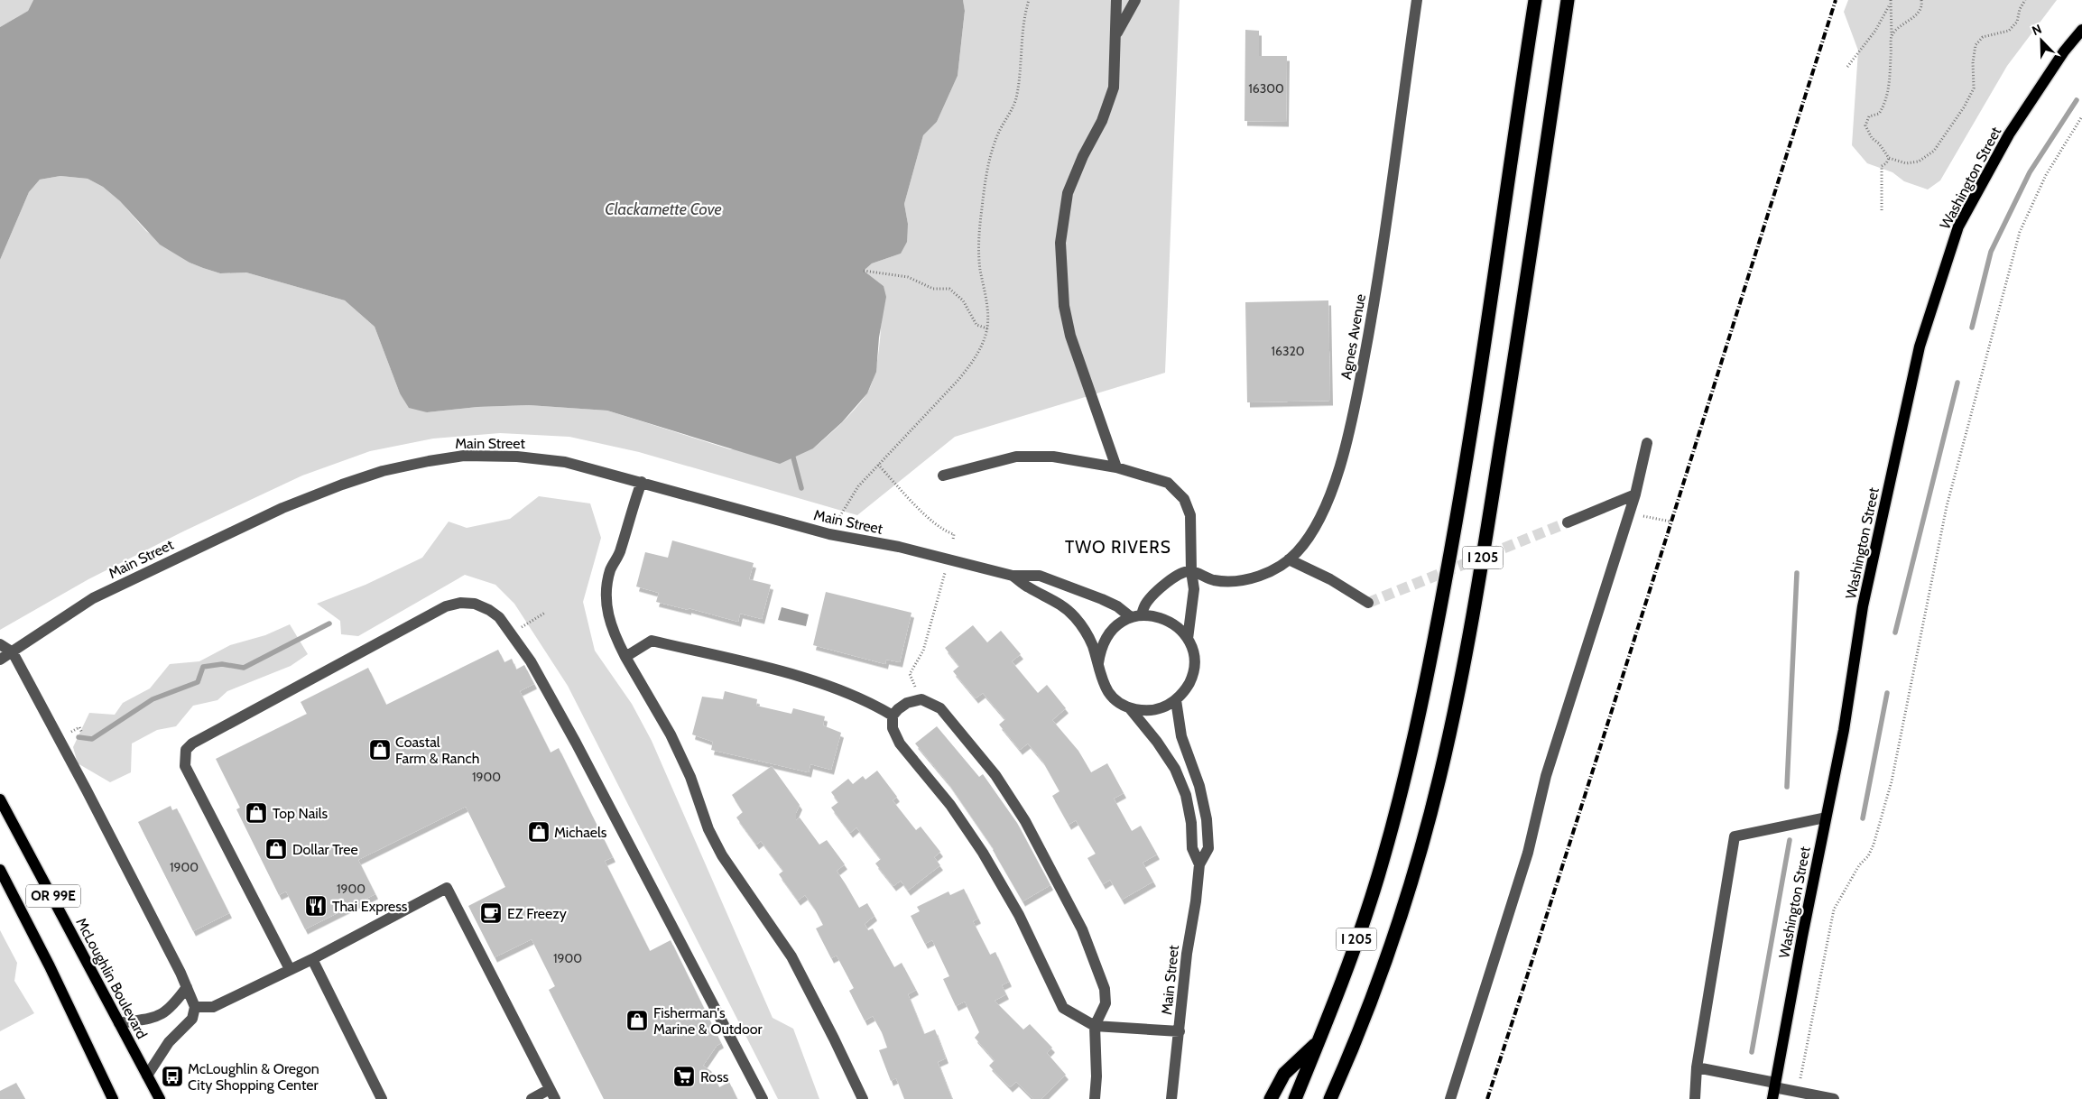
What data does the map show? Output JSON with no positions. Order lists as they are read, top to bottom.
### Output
{
  "streets": {
    "highway": ["I 205"],
    "main road": ["Washington Street", "OR 99E", "McLoughlin Boulevard"],
    "street": ["Agnes Avenue", "Main Street"]
  },
  "districts": ["TWO RIVERS"],
  "water": ["Clackamette Cove"],
  "places": {
    "shop": [
      "Coastal Farm & Ranch",
      "Top Nails",
      "Michaels",
      "Dollar Tree",
      "Fisherman's Marine & Outdoor"
    ],
    "restaurant": ["Thai Express"],
    "cafe": ["EZ Freezy"],
    "bus stop": ["McLoughlin & Oregon City Shopping Center"],
    "supermarket": ["Ross"]
  },
  "house_numbers": [
    "16300",
    "16320",
    "1900",
    "1900",
    "1900",
    "1900"
  ],
  "north": "top left"
}
